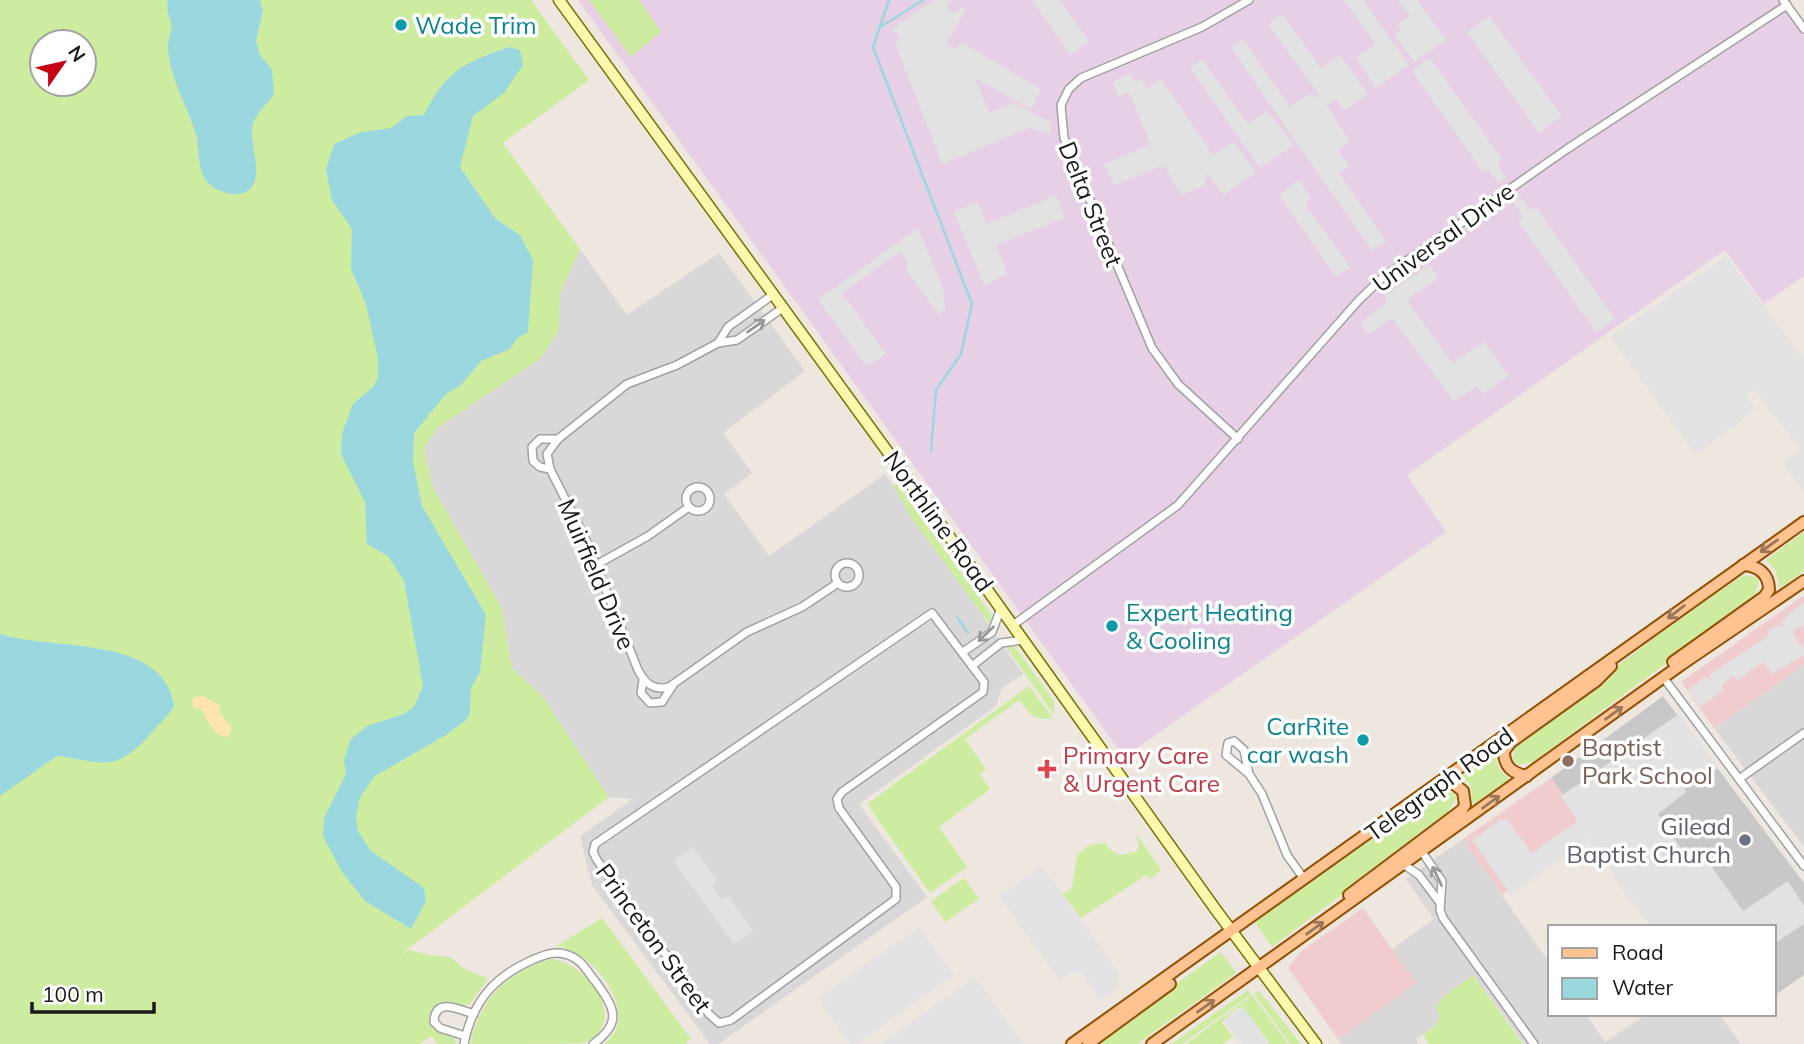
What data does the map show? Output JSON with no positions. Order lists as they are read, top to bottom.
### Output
{
  "streets": {
    "main road": ["Northline Road", "Telegraph Road"],
    "street": [
      "Delta Street",
      "Universal Drive",
      "Muirfield Drive",
      "Princeton Street"
    ]
  },
  "crossings": [
    ["Delta Street", "Universal Drive"],
    ["Universal Drive", "Northline Road"],
    ["Northline Road", "Telegraph Road"]
  ],
  "places": {
    "other": [
      "Wade Trim",
      "Expert Heating & Cooling",
      "CarRite car wash",
      "Baptist Park School",
      "Gilead Baptist Church"
    ],
    "health": ["Primary Care & Urgent Care"]
  },
  "legend": ["Road", "Water"],
  "scale_bar": "100 m",
  "north": "top right"
}
